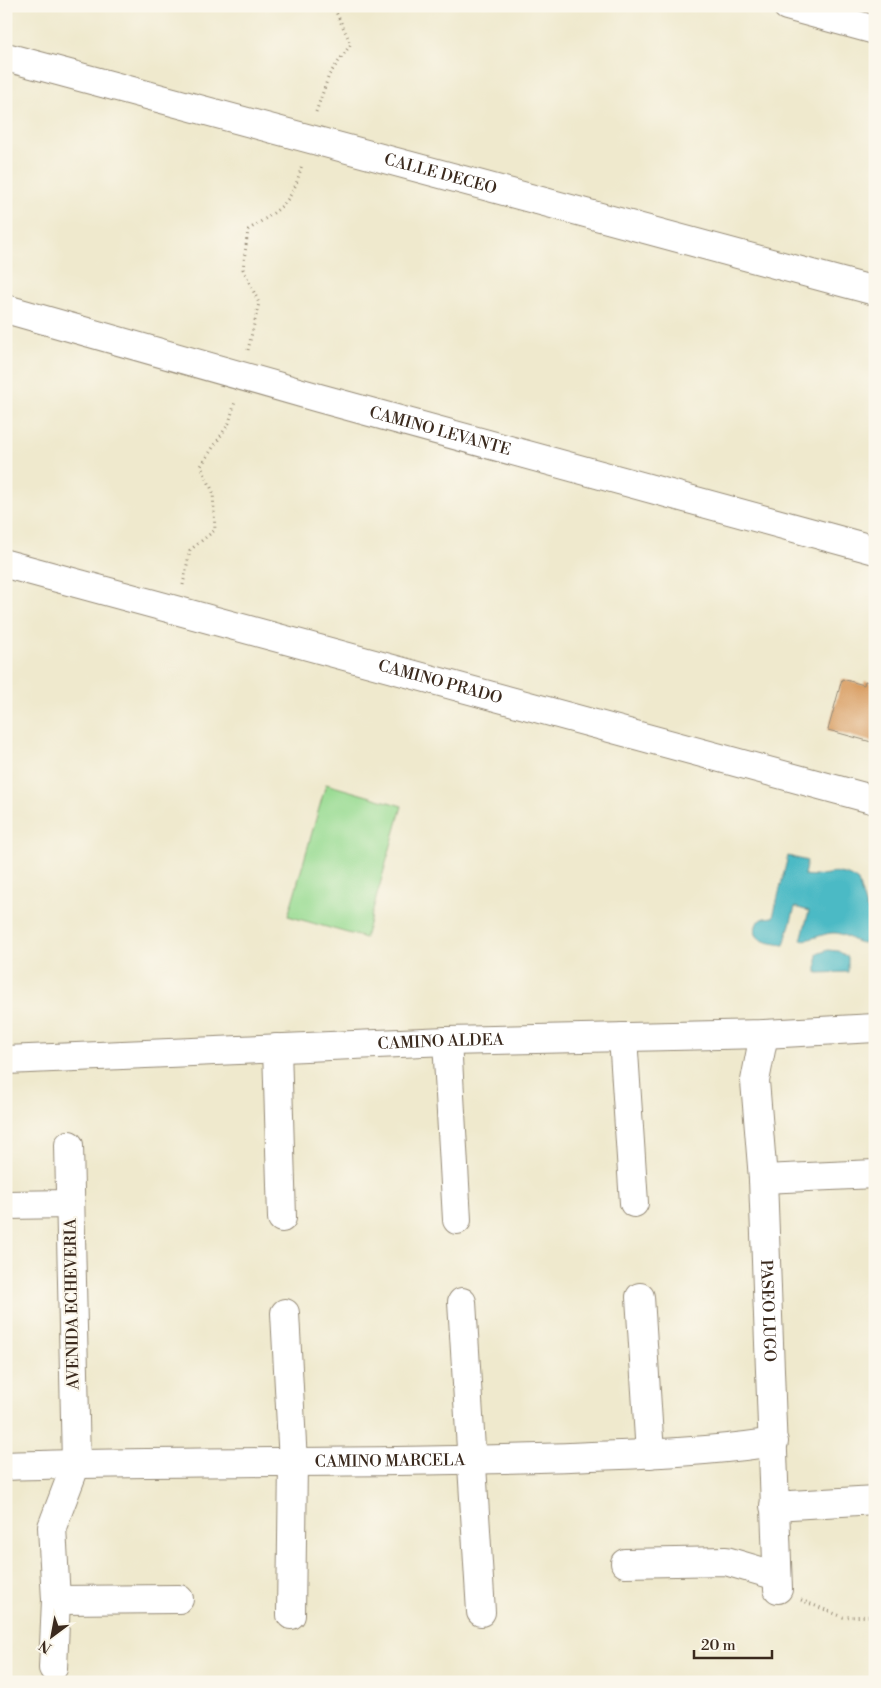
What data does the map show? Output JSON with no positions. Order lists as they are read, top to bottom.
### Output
{
  "streets": {
    "street": [
      "CALLE DECEO",
      "CAMINO LEVANTE",
      "CAMINO PRADO",
      "CAMINO ALDEA",
      "AVENIDA ECHEVERIA",
      "PASEO LUGO",
      "CAMINO MARCELA"
    ]
  },
  "crossings": [
    ["CAMINO ALDEA", "PASEO LUGO"],
    ["AVENIDA ECHEVERIA", "CAMINO MARCELA"],
    ["PASEO LUGO", "CAMINO MARCELA"]
  ],
  "scale_bar": "20 m",
  "north": "bottom left"
}
